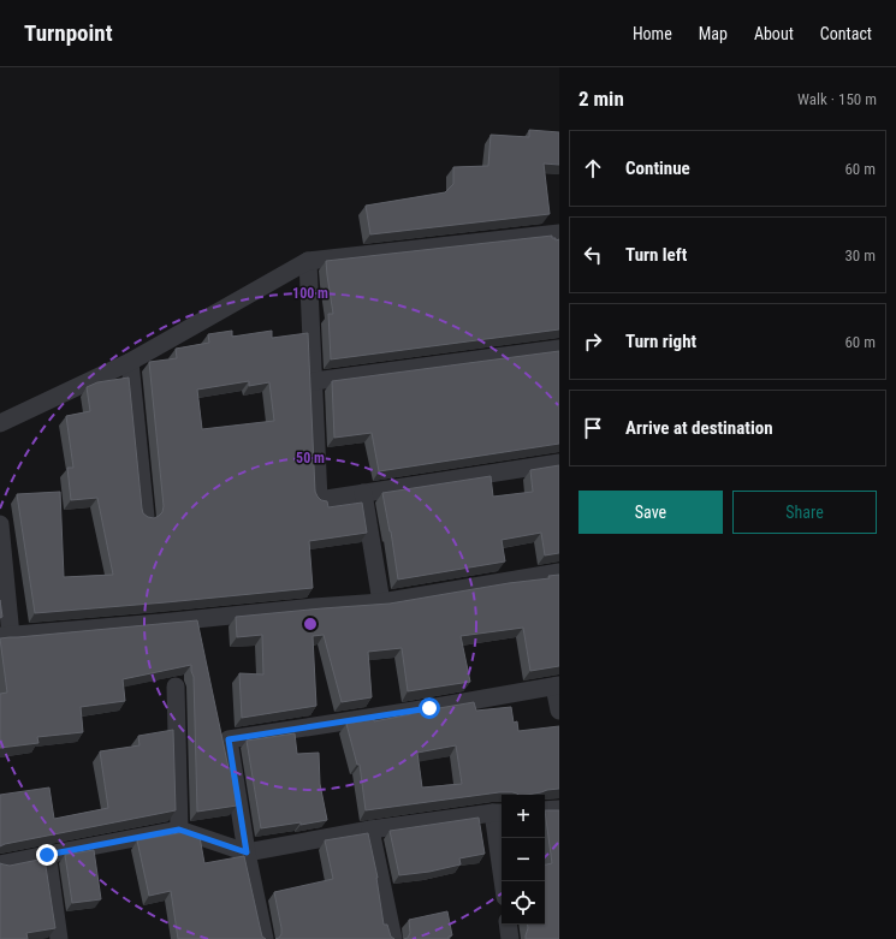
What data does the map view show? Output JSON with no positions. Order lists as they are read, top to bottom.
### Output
{
  "page": {
    "header": "Turnpoint",
    "nav": [
      "Home",
      "Map",
      "About",
      "Contact"
    ],
    "heading": ["2 min", "Walk · 150 m"],
    "list": [
      ["Continue", "60 m"],
      ["Turn left", "30 m"],
      ["Turn right", "60 m"],
      "Arrive at destination"
    ],
    "buttons": ["Save", "Share"],
    "map_buttons": ["+", "−"]
  },
  "rings": ["100 m", "50 m"]
}
